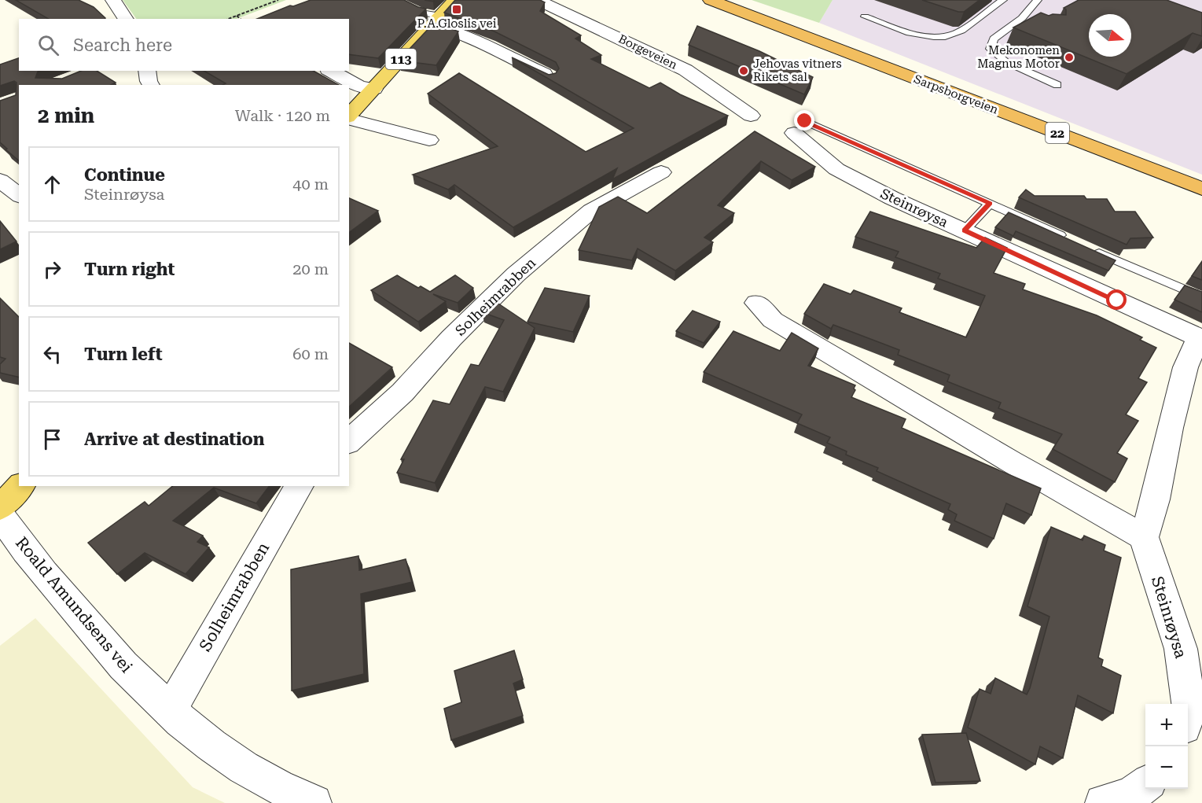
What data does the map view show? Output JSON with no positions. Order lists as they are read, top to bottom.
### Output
{
  "streets": {
    "highway": ["Sarpsborgveien", "22"],
    "main road": ["113"],
    "street": [
      "Borgeveien",
      "Steinrøysa",
      "Solheimrabben",
      "Roald Amundsens vei"
    ]
  },
  "crossings": [
    ["Solheimrabben", "Roald Amundsens vei"]
  ],
  "places": {
    "transit": ["P.A.Gloslis vei"],
    "other": ["Mekonomen Magnus Motor", "Jehovas vitners Rikets sal"]
  },
  "north": "right",
  "page": {
    "search": "Search here",
    "heading": ["2 min", "Walk · 120 m"],
    "list": [
      ["Continue", "Steinrøysa", "40 m"],
      ["Turn right", "20 m"],
      ["Turn left", "60 m"],
      "Arrive at destination"
    ],
    "map_buttons": ["+", "−"]
  }
}
